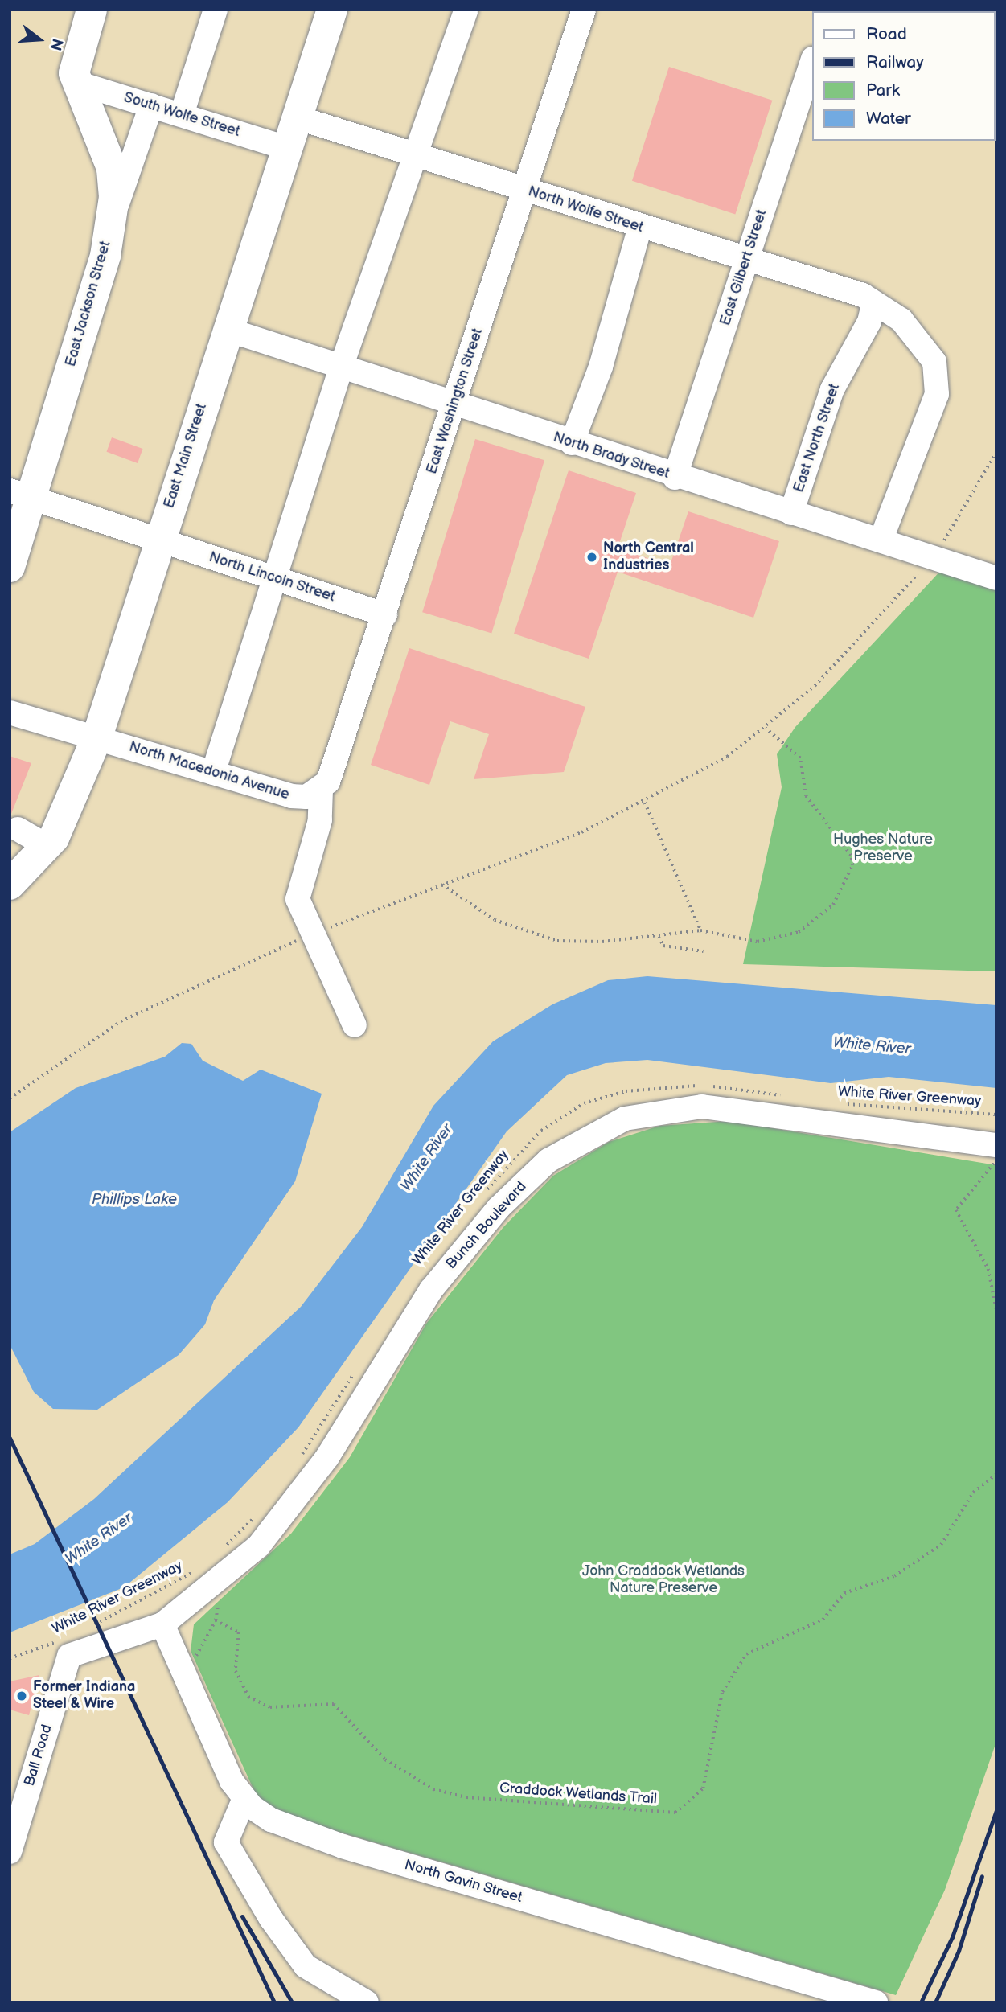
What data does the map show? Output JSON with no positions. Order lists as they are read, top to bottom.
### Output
{
  "streets": {
    "main road": ["East Jackson Street", "East Main Street"],
    "street": [
      "South Wolfe Street",
      "North Wolfe Street",
      "East Gilbert Street",
      "East Washington Street",
      "East North Street",
      "North Brady Street",
      "North Lincoln Street",
      "North Macedonia Avenue",
      "Bunch Boulevard",
      "Ball Road",
      "North Gavin Street"
    ],
    "path": ["White River Greenway", "Craddock Wetlands Trail"]
  },
  "crossings": [
    ["South Wolfe Street", "East Jackson Street"],
    ["South Wolfe Street", "East Main Street"],
    ["North Wolfe Street", "East Gilbert Street"],
    ["North Wolfe Street", "East Washington Street"],
    ["North Wolfe Street", "East North Street"],
    ["North Wolfe Street", "East Main Street"],
    ["North Wolfe Street", "North Brady Street"],
    ["East Gilbert Street", "North Brady Street"],
    ["East Jackson Street", "North Lincoln Street"],
    ["East Washington Street", "North Brady Street"],
    ["East Washington Street", "North Lincoln Street"],
    ["East Washington Street", "North Macedonia Avenue"],
    ["East North Street", "North Brady Street"],
    ["East Main Street", "North Brady Street"],
    ["East Main Street", "North Lincoln Street"],
    ["East Main Street", "North Macedonia Avenue"],
    ["White River Greenway", "Bunch Boulevard"],
    ["Bunch Boulevard", "Ball Road"],
    ["Bunch Boulevard", "North Gavin Street"],
    ["Ball Road", "North Gavin Street"]
  ],
  "water": ["White River", "Phillips Lake"],
  "parks": ["Hughes Nature Preserve", "John Craddock Wetlands Nature Preserve"],
  "places": ["North Central Industries", "Former Indiana Steel & Wire"],
  "legend": [
    "Road",
    "Railway",
    "Park",
    "Water"
  ],
  "north": "right"
}
